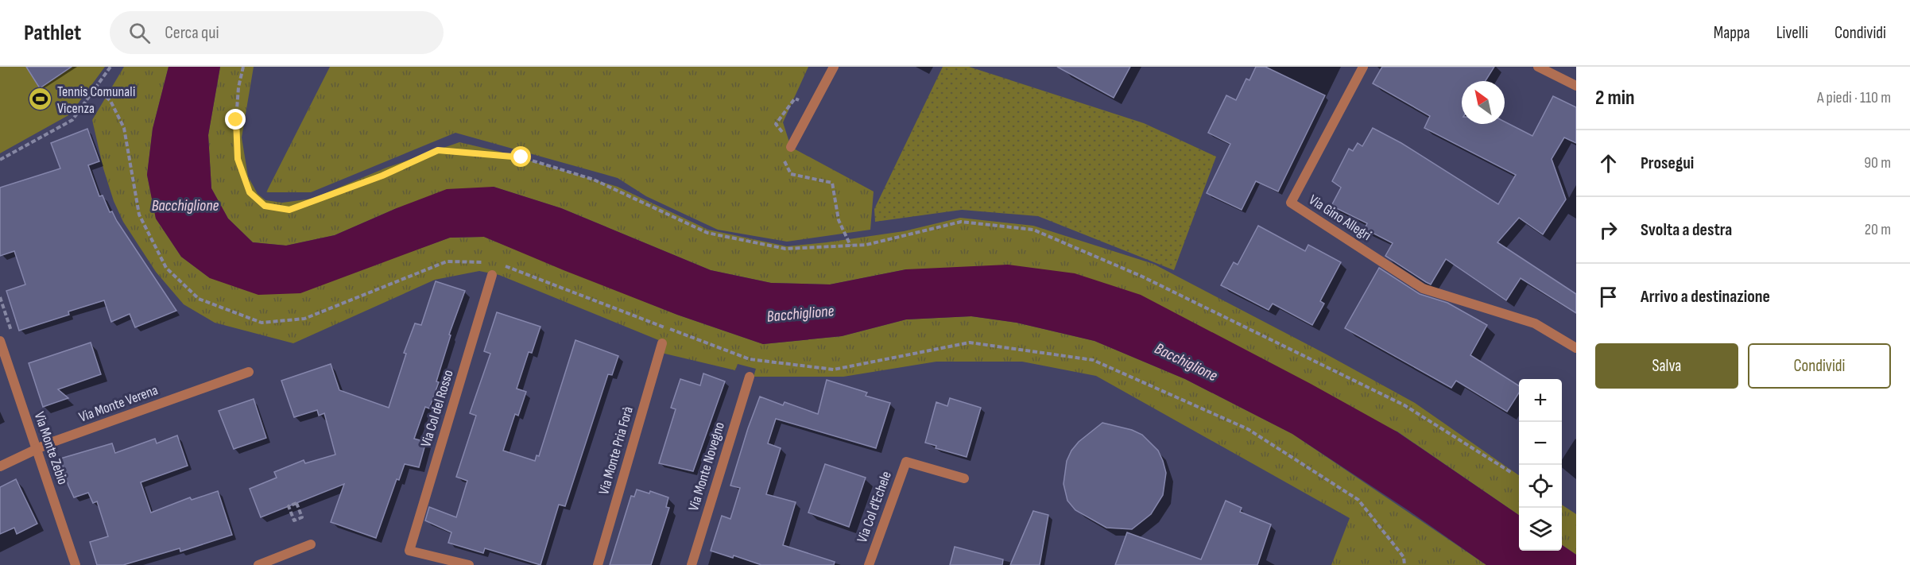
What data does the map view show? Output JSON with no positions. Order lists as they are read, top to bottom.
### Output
{
  "streets": {
    "street": [
      "Via Gino Allegri",
      "Via Monte Verena",
      "Via Col del Rosso",
      "Via Monte Zebio",
      "Via Monte Pria Forà",
      "Via Monte Novegno",
      "Via Col d'Echele"
    ]
  },
  "crossings": [
    ["Via Monte Verena", "Via Monte Zebio"]
  ],
  "water": ["Bacchiglione"],
  "places": {
    "sports": ["Tennis Comunali Vicenza"]
  },
  "north": "top left",
  "page": {
    "header": "Pathlet",
    "search": "Cerca qui",
    "nav": ["Mappa", "Livelli", "Condividi"],
    "heading": ["2 min", "A piedi · 110 m"],
    "list": [
      ["Prosegui", "90 m"],
      ["Svolta a destra", "20 m"],
      "Arrivo a destinazione"
    ],
    "buttons": ["Salva", "Condividi"],
    "map_buttons": ["+", "−"]
  }
}
